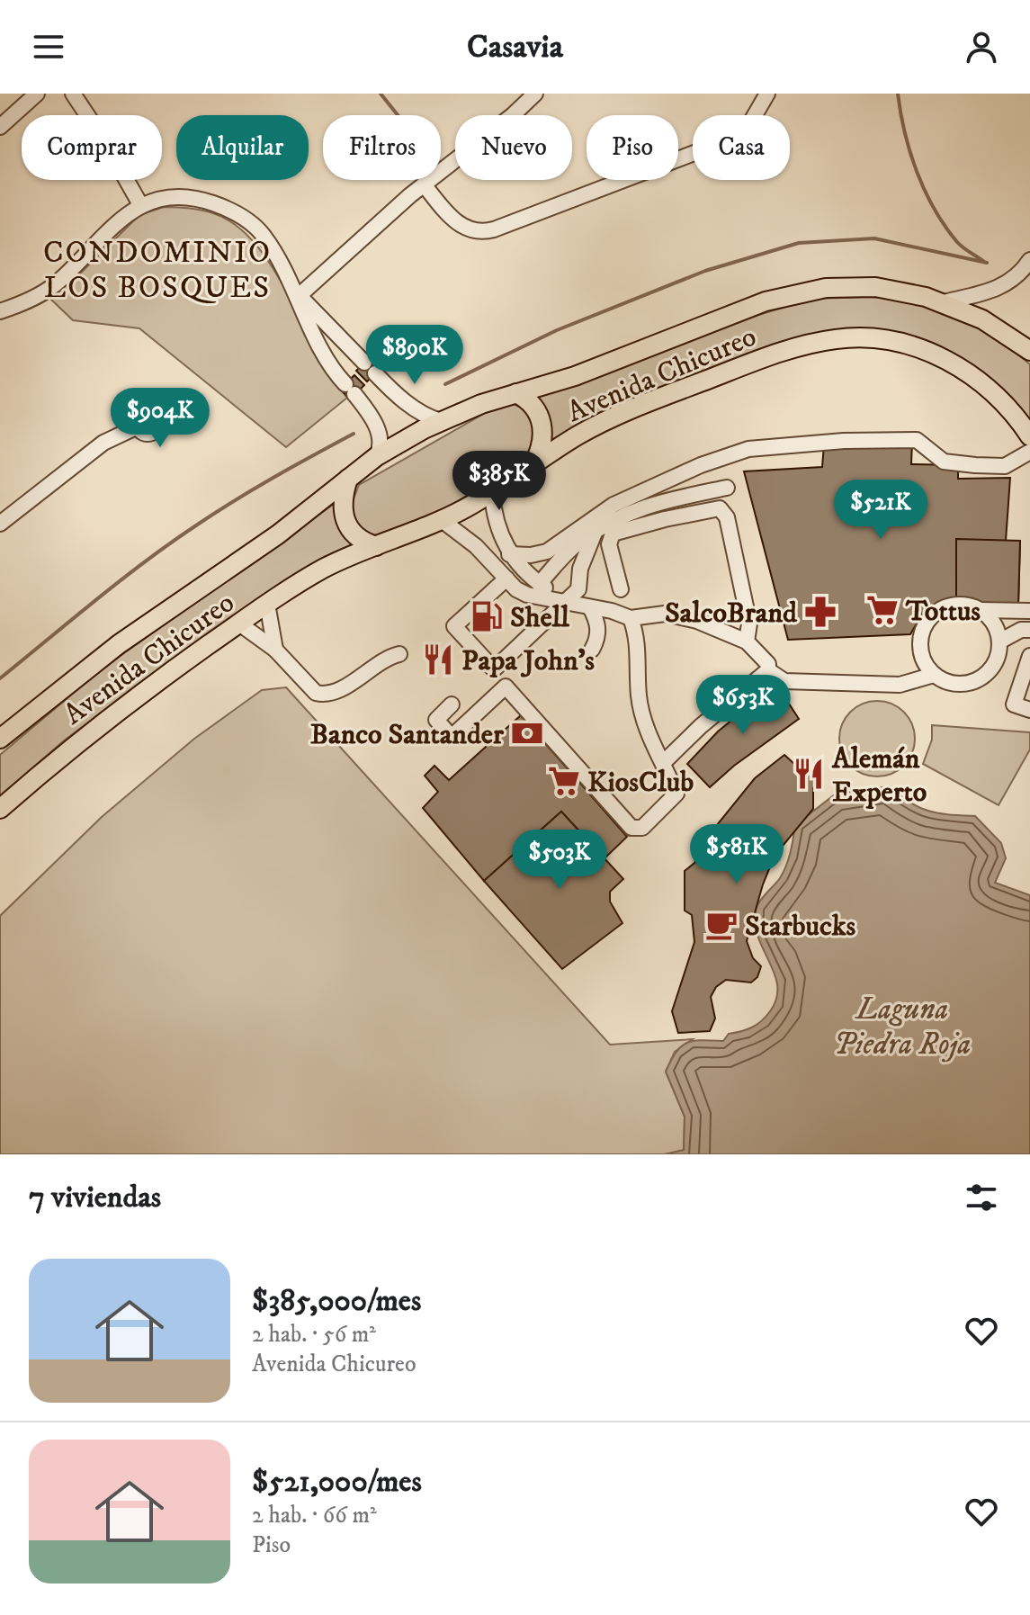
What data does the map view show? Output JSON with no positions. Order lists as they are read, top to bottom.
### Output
{
  "streets": {
    "main road": ["Avenida Chicureo"]
  },
  "districts": ["CONDOMINIO LOS BOSQUES"],
  "water": ["Laguna Piedra Roja"],
  "places": {
    "supermarket": ["Tottus", "KiosClub"],
    "pharmacy": ["SalcoBrand"],
    "fuel station": ["Shell"],
    "restaurant": ["Papa John's", "Alemán Experto"],
    "bank": ["Banco Santander"],
    "cafe": ["Starbucks"]
  },
  "page": {
    "header": "Casavia",
    "chip": [
      "Comprar",
      "Alquilar",
      "Filtros",
      "Nuevo",
      "Piso",
      "Casa"
    ],
    "price": [
      "$890K",
      "$904K",
      "$385K",
      "$521K",
      "$653K",
      "$581K",
      "$503K"
    ],
    "heading": "7 viviendas",
    "list": [
      {
        "name": "$385,000/mes",
        "note": "2 hab. · 56 m² · Avenida Chicureo"
      },
      {
        "name": "$521,000/mes",
        "note": "2 hab. · 66 m² · Piso"
      }
    ]
  }
}
